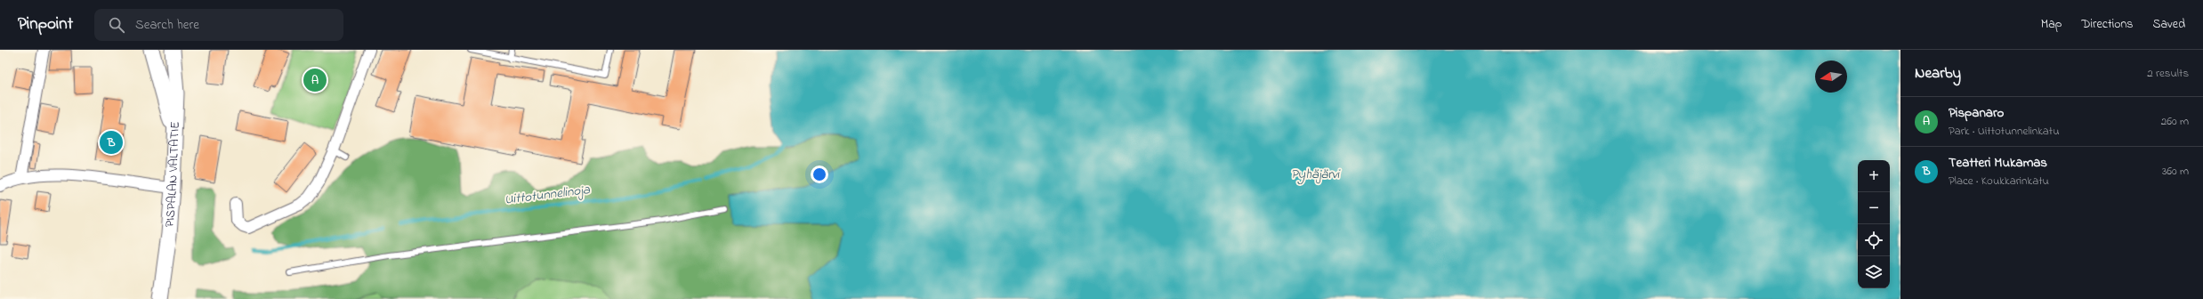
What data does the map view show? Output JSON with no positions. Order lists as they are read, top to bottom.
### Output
{
  "streets": {
    "main road": ["PISPALAN VALTATIE"]
  },
  "water": ["Pyhäjärvi", "Uittotunnelinoja"],
  "north": "left",
  "page": {
    "header": "Pinpoint",
    "search": "Search here",
    "nav": ["Map", "Directions", "Saved"],
    "heading": ["Nearby", "2 results"],
    "pins": ["A", "B"],
    "list": [
      {
        "mark": "A",
        "name": "Pispanaro",
        "note": "Park · Uittotunnelinkatu",
        "value": "260 m"
      },
      {
        "mark": "B",
        "name": "Teatteri Mukamas",
        "note": "Place · Koukkarinkatu",
        "value": "360 m"
      }
    ],
    "map_buttons": ["+", "−"]
  }
}
